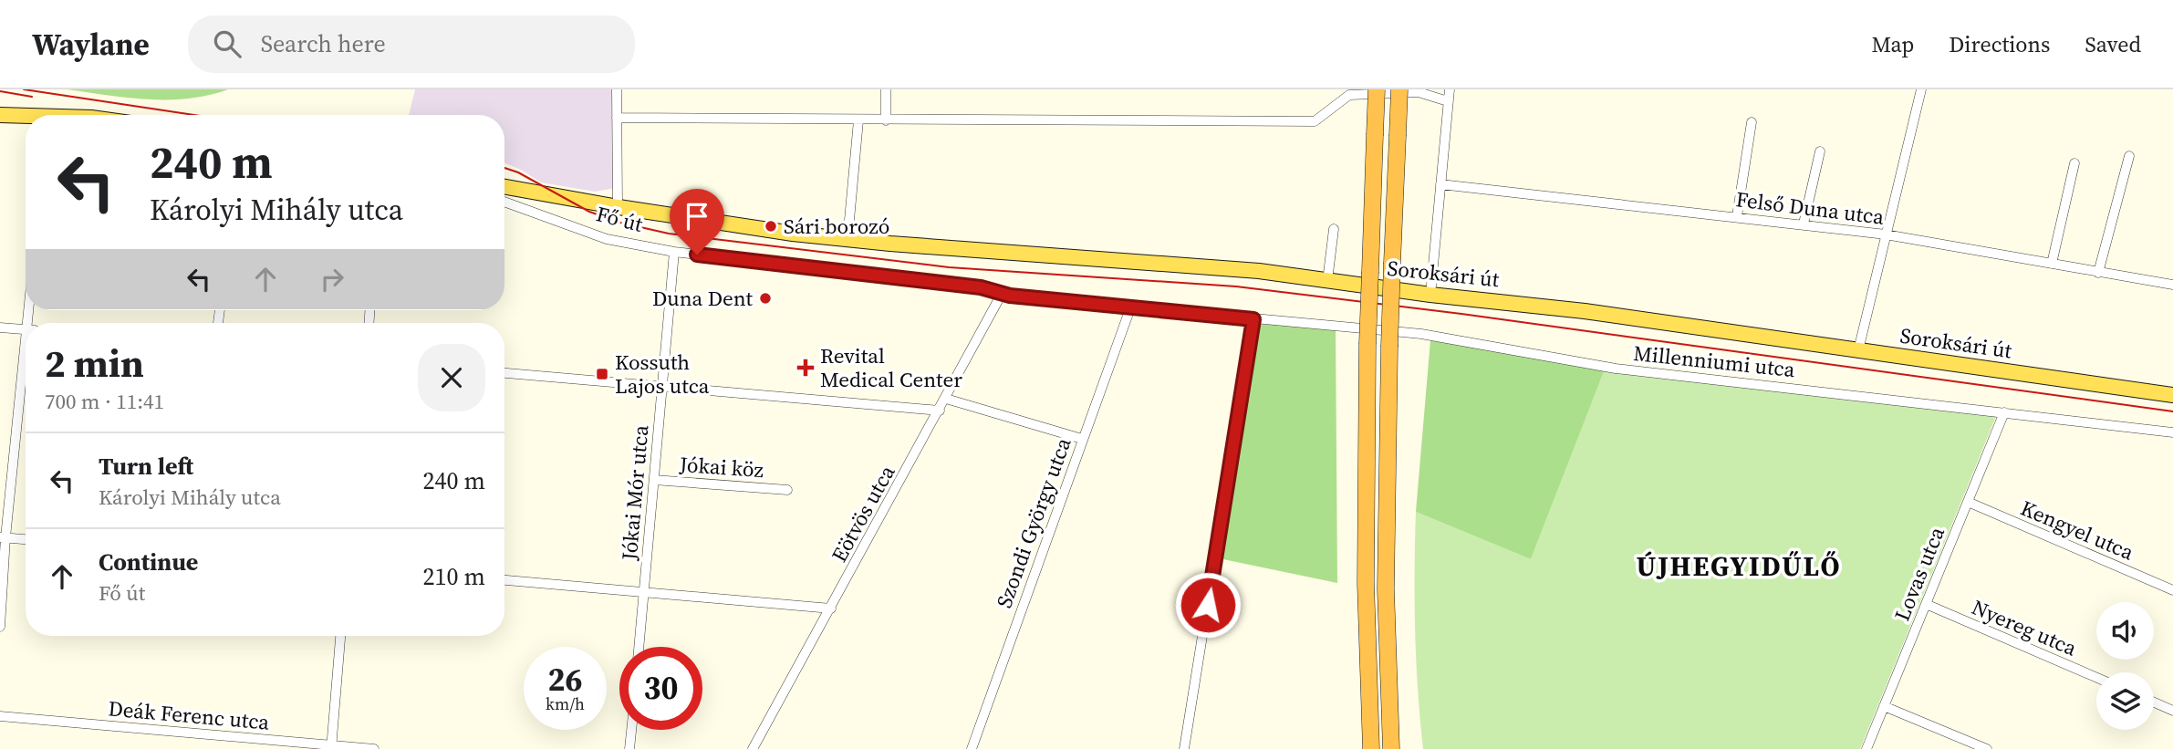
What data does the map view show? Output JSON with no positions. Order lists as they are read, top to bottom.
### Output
{
  "streets": {
    "main road": ["Fő út", "Soroksári út"],
    "street": [
      "Felső Duna utca",
      "Millenniumi utca",
      "Jókai köz",
      "Jókai Mór utca",
      "Eötvös utca",
      "Szondi György utca",
      "Kengyel utca",
      "Lovas utca",
      "Nyereg utca",
      "Deák Ferenc utca"
    ]
  },
  "crossings": [
    ["Fő út", "Soroksári út"],
    ["Fő út", "Millenniumi utca"],
    ["Fő út", "Jókai Mór utca"],
    ["Fő út", "Eötvös utca"],
    ["Fő út", "Szondi György utca"],
    ["Millenniumi utca", "Szondi György utca"],
    ["Millenniumi utca", "Lovas utca"],
    ["Jókai köz", "Jókai Mór utca"],
    ["Kengyel utca", "Lovas utca"],
    ["Lovas utca", "Nyereg utca"]
  ],
  "districts": ["ÚJHEGYIDŰLŐ"],
  "places": {
    "other": ["Sári borozó", "Duna Dent"],
    "health": ["Revital Medical Center"],
    "transit": ["Kossuth Lajos utca"]
  },
  "page": {
    "header": "Waylane",
    "search": "Search here",
    "nav": ["Map", "Directions", "Saved"],
    "turn": ["240 m", "Károlyi Mihály utca"],
    "heading": ["2 min", "700 m · 11:41"],
    "list": [
      {
        "name": "Turn left",
        "note": "Károlyi Mihály utca",
        "value": "240 m"
      },
      {
        "name": "Continue",
        "note": "Fő út",
        "value": "210 m"
      }
    ],
    "speed": "26 km/h",
    "limit": "30"
  }
}
